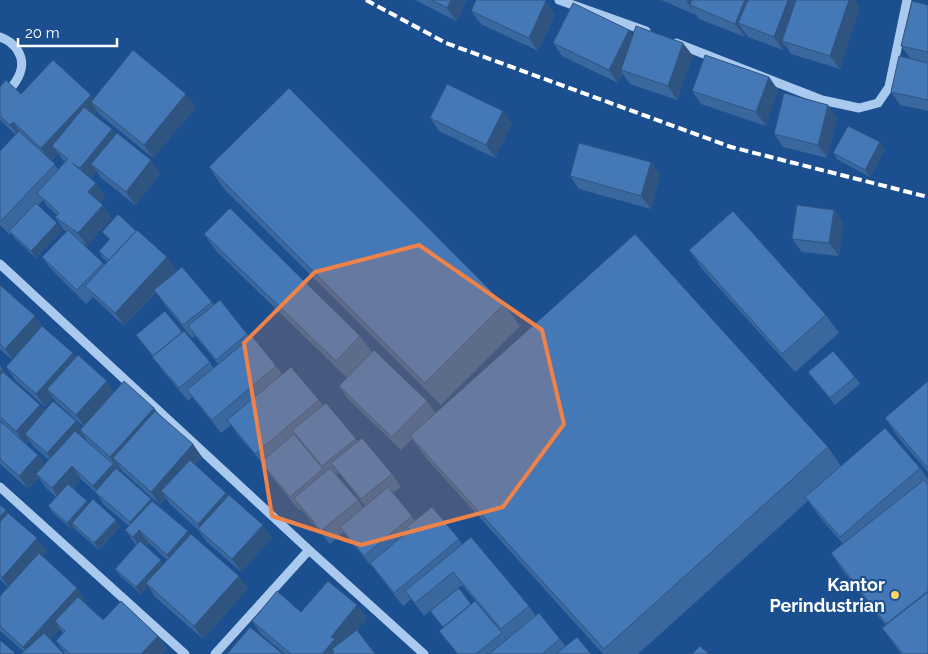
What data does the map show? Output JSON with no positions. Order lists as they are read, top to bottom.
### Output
{
  "places": ["Kantor Perindustrian"],
  "scale_bar": "20 m"
}
